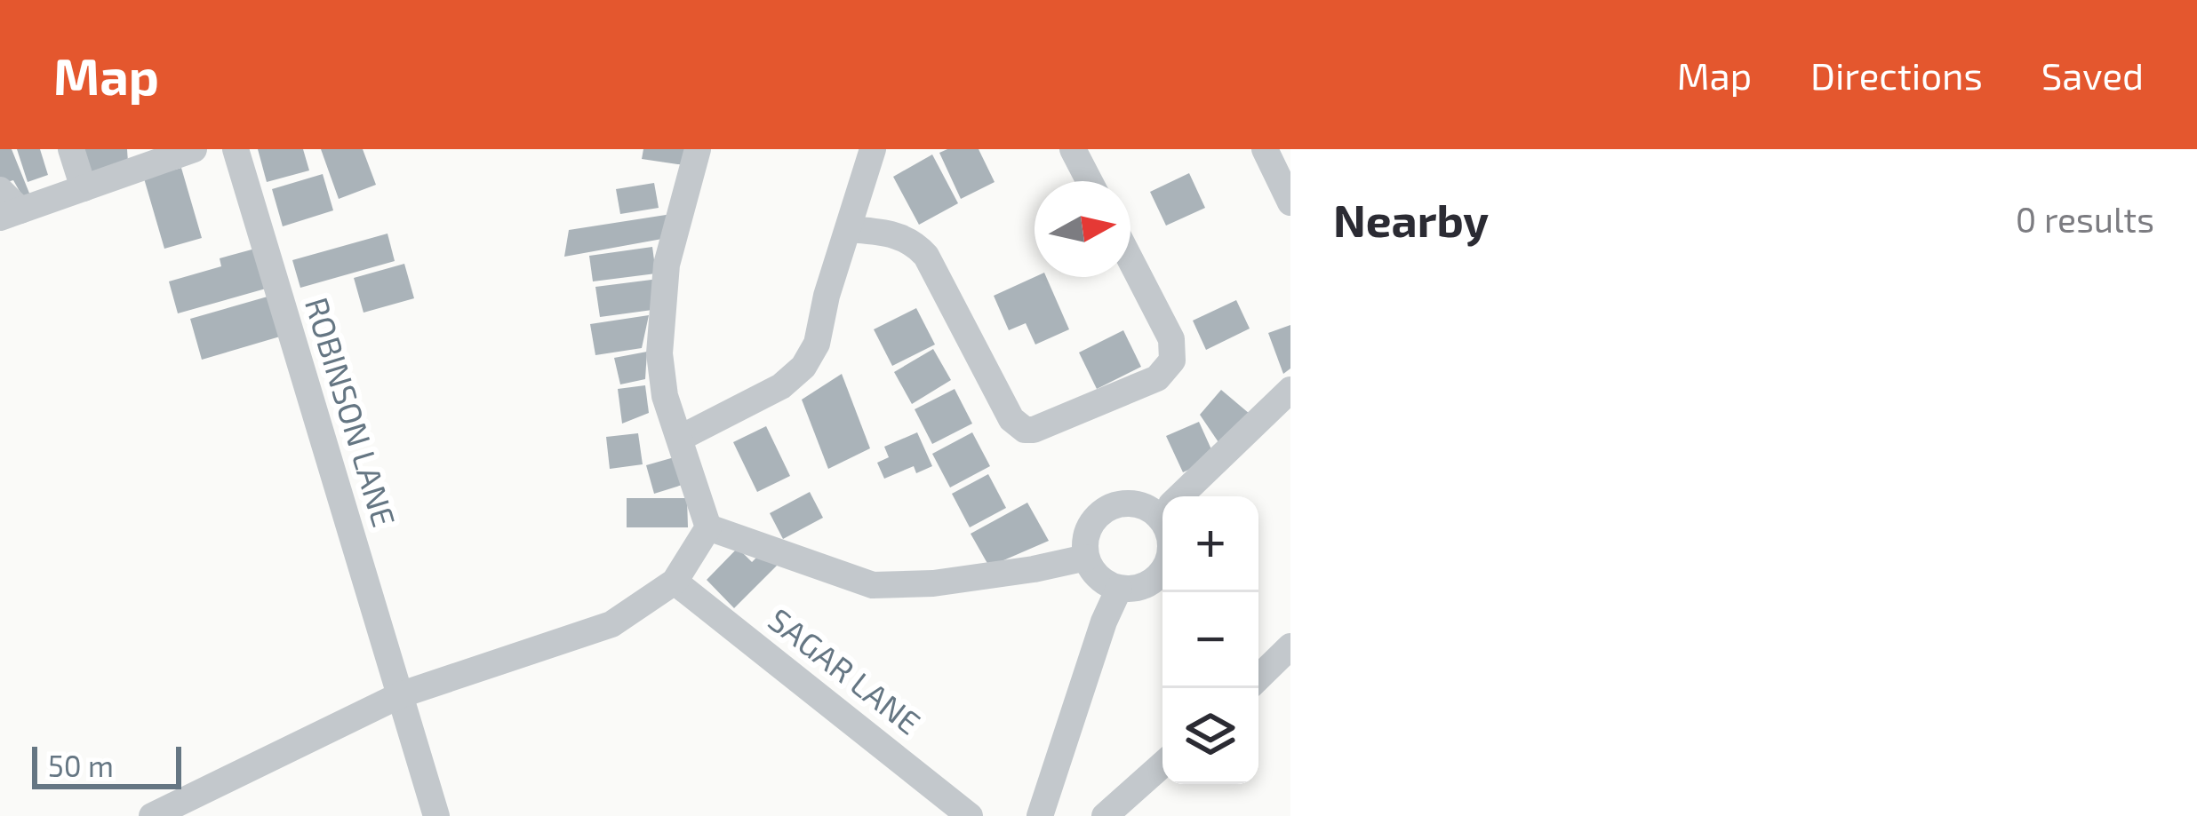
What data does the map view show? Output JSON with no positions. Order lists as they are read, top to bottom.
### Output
{
  "streets": {
    "street": ["ROBINSON LANE", "SAGAR LANE"]
  },
  "scale_bar": "50 m",
  "north": "right",
  "page": {
    "header": "Map",
    "nav": ["Map", "Directions", "Saved"],
    "heading": ["Nearby", "0 results"],
    "map_buttons": ["+", "−"],
    "scale": "50 m"
  }
}
